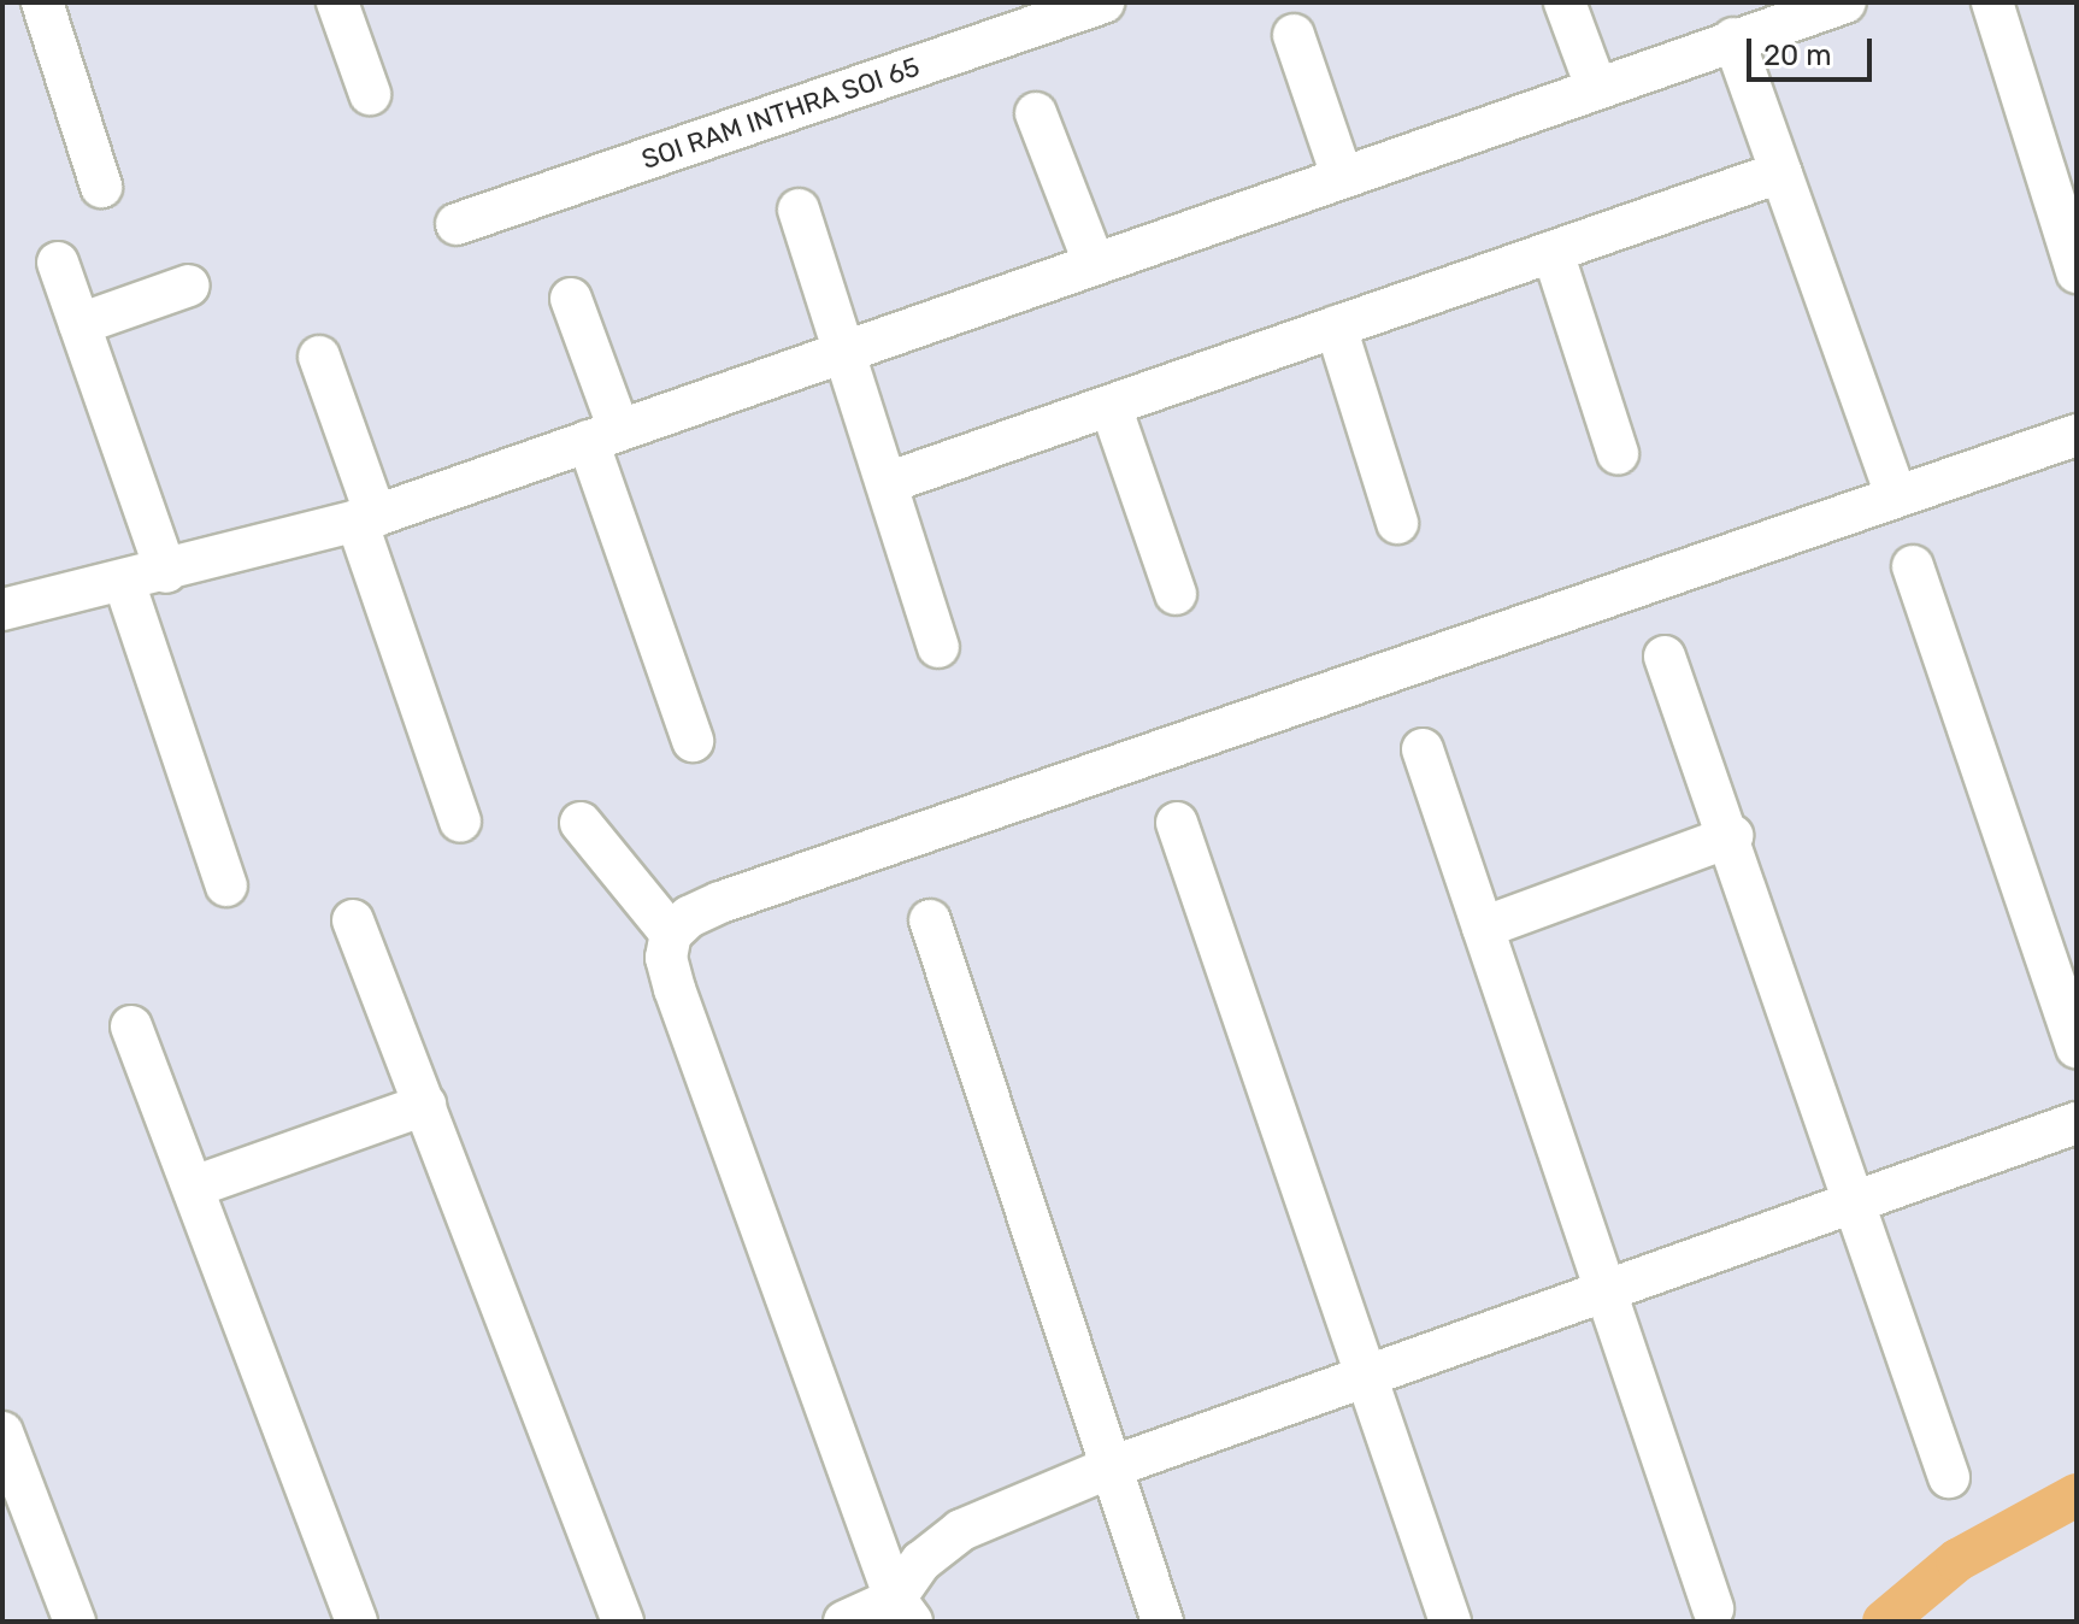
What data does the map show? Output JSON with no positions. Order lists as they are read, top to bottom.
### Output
{
  "streets": {
    "street": ["SOI RAM INTHRA SOI 65"]
  },
  "scale_bar": "20 m"
}
